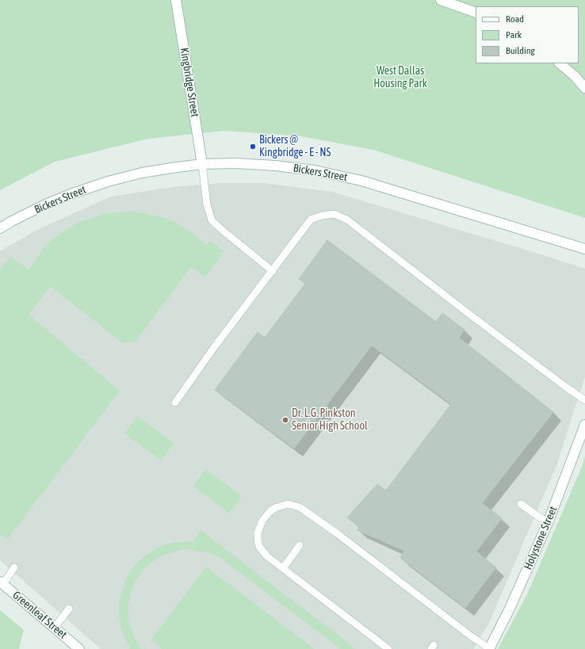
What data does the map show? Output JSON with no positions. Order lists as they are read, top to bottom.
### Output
{
  "streets": {
    "street": [
      "Kingbridge Street",
      "Bickers Street",
      "Holystone Street",
      "Greenleaf Street"
    ]
  },
  "crossings": [
    ["Kingbridge Street", "Bickers Street"]
  ],
  "parks": ["West Dallas Housing Park"],
  "places": ["Bickers @ Kingbridge - E - NS", "Dr. L.G. Pinkston Senior High School"],
  "legend": ["Road", "Park", "Building"]
}
